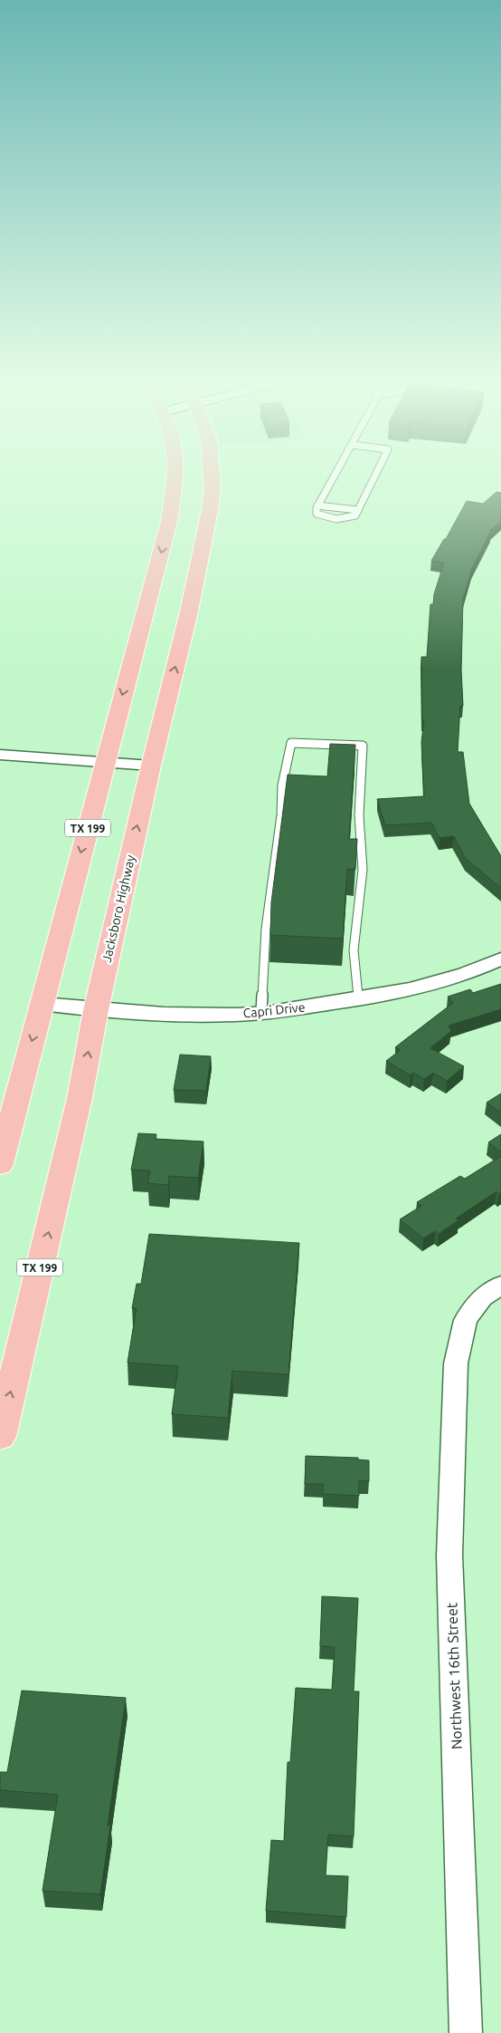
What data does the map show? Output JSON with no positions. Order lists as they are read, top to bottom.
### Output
{
  "streets": {
    "main road": ["TX 199", "Jacksboro Highway"],
    "street": ["Capri Drive", "Northwest 16th Street"]
  },
  "crossings": [
    ["TX 199", "Capri Drive"],
    ["Jacksboro Highway", "Capri Drive"]
  ]
}
